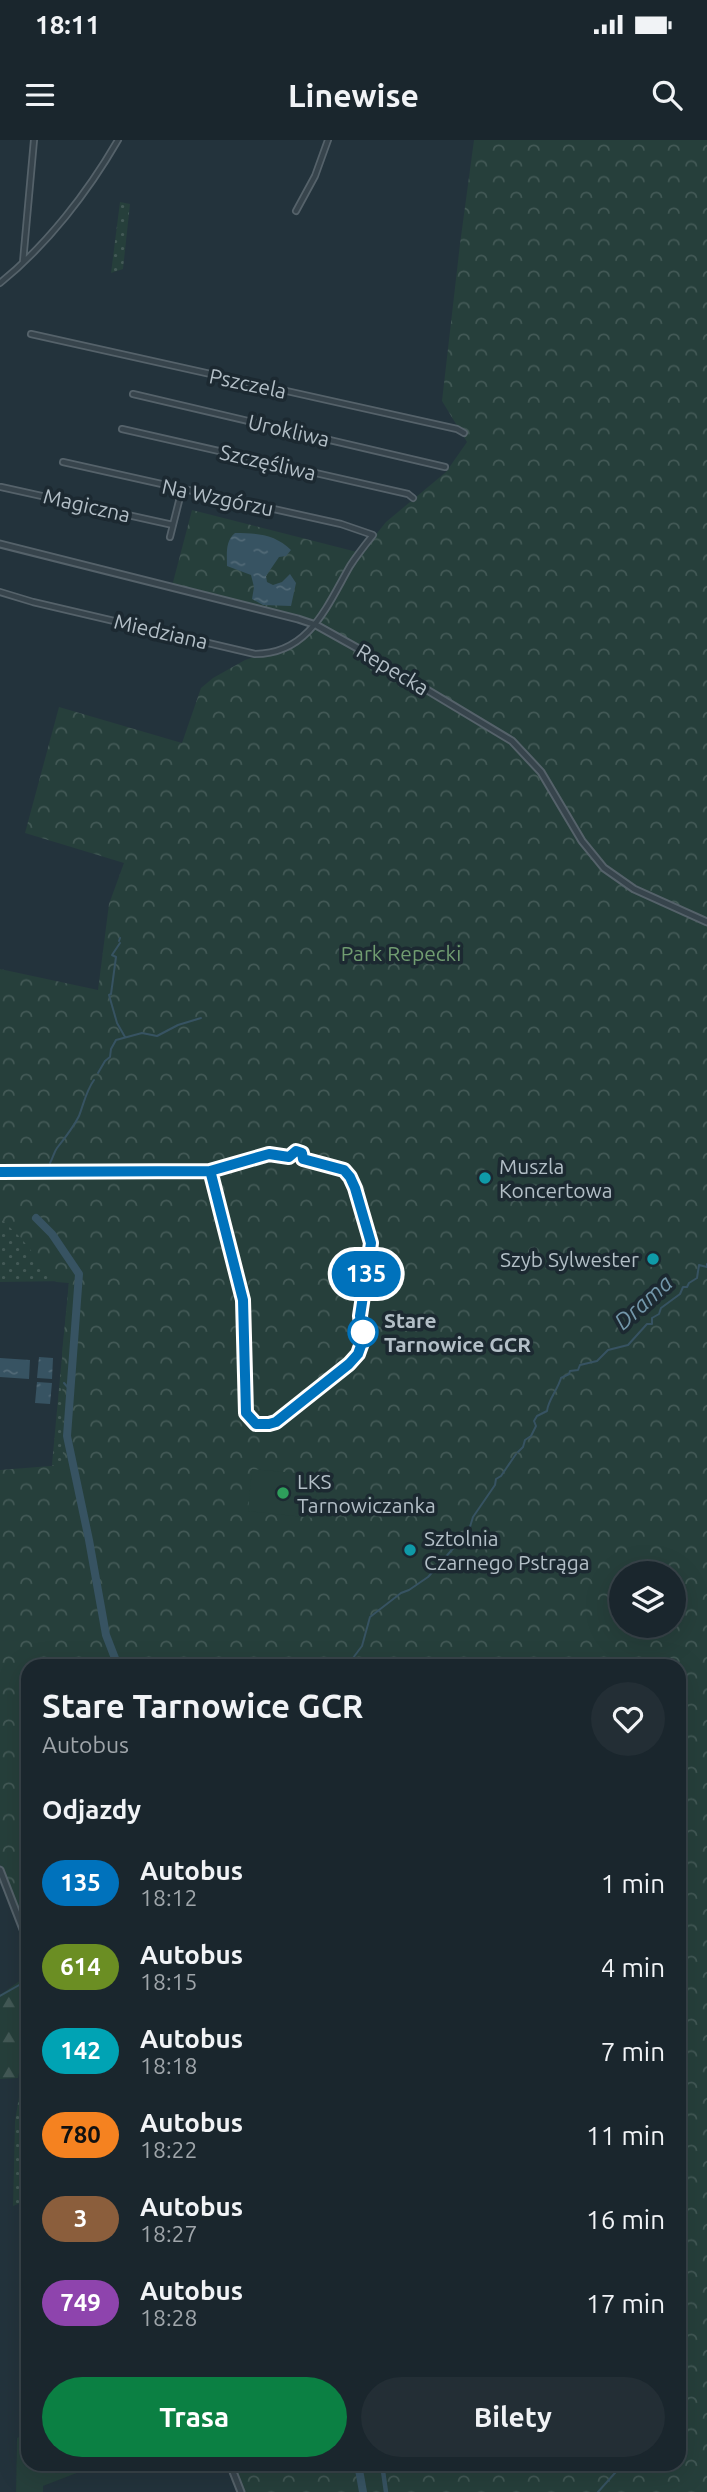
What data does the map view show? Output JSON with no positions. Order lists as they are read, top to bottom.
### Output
{
  "streets": {
    "street": [
      "Pszczela",
      "Urokliwa",
      "Szczęśliwa",
      "Na Wzgórzu",
      "Magiczna",
      "Miedziana",
      "Repecka"
    ]
  },
  "crossings": [
    ["Na Wzgórzu", "Miedziana"],
    ["Na Wzgórzu", "Repecka"],
    ["Miedziana", "Repecka"]
  ],
  "water": ["Drama"],
  "parks": ["Park Repecki"],
  "places": [
    "Muszla Koncertowa",
    "Szyb Sylwester",
    "Stare Tarnowice GCR",
    "LKS Tarnowiczanka",
    "Sztolnia Czarnego Pstrąga"
  ],
  "lines": ["bus line 135"],
  "page": {
    "status": "18:11",
    "header": "Linewise",
    "on_map": "135",
    "heading": [
      ["Stare Tarnowice GCR", "Autobus"],
      "Odjazdy"
    ],
    "list": [
      {
        "mark": "135",
        "name": "Autobus",
        "note": "18:12",
        "value": "1 min"
      },
      {
        "mark": "614",
        "name": "Autobus",
        "note": "18:15",
        "value": "4 min"
      },
      {
        "mark": "142",
        "name": "Autobus",
        "note": "18:18",
        "value": "7 min"
      },
      {
        "mark": "780",
        "name": "Autobus",
        "note": "18:22",
        "value": "11 min"
      },
      {
        "mark": "3",
        "name": "Autobus",
        "note": "18:27",
        "value": "16 min"
      },
      {
        "mark": "749",
        "name": "Autobus",
        "note": "18:28",
        "value": "17 min"
      }
    ],
    "buttons": ["Trasa", "Bilety"]
  }
}
